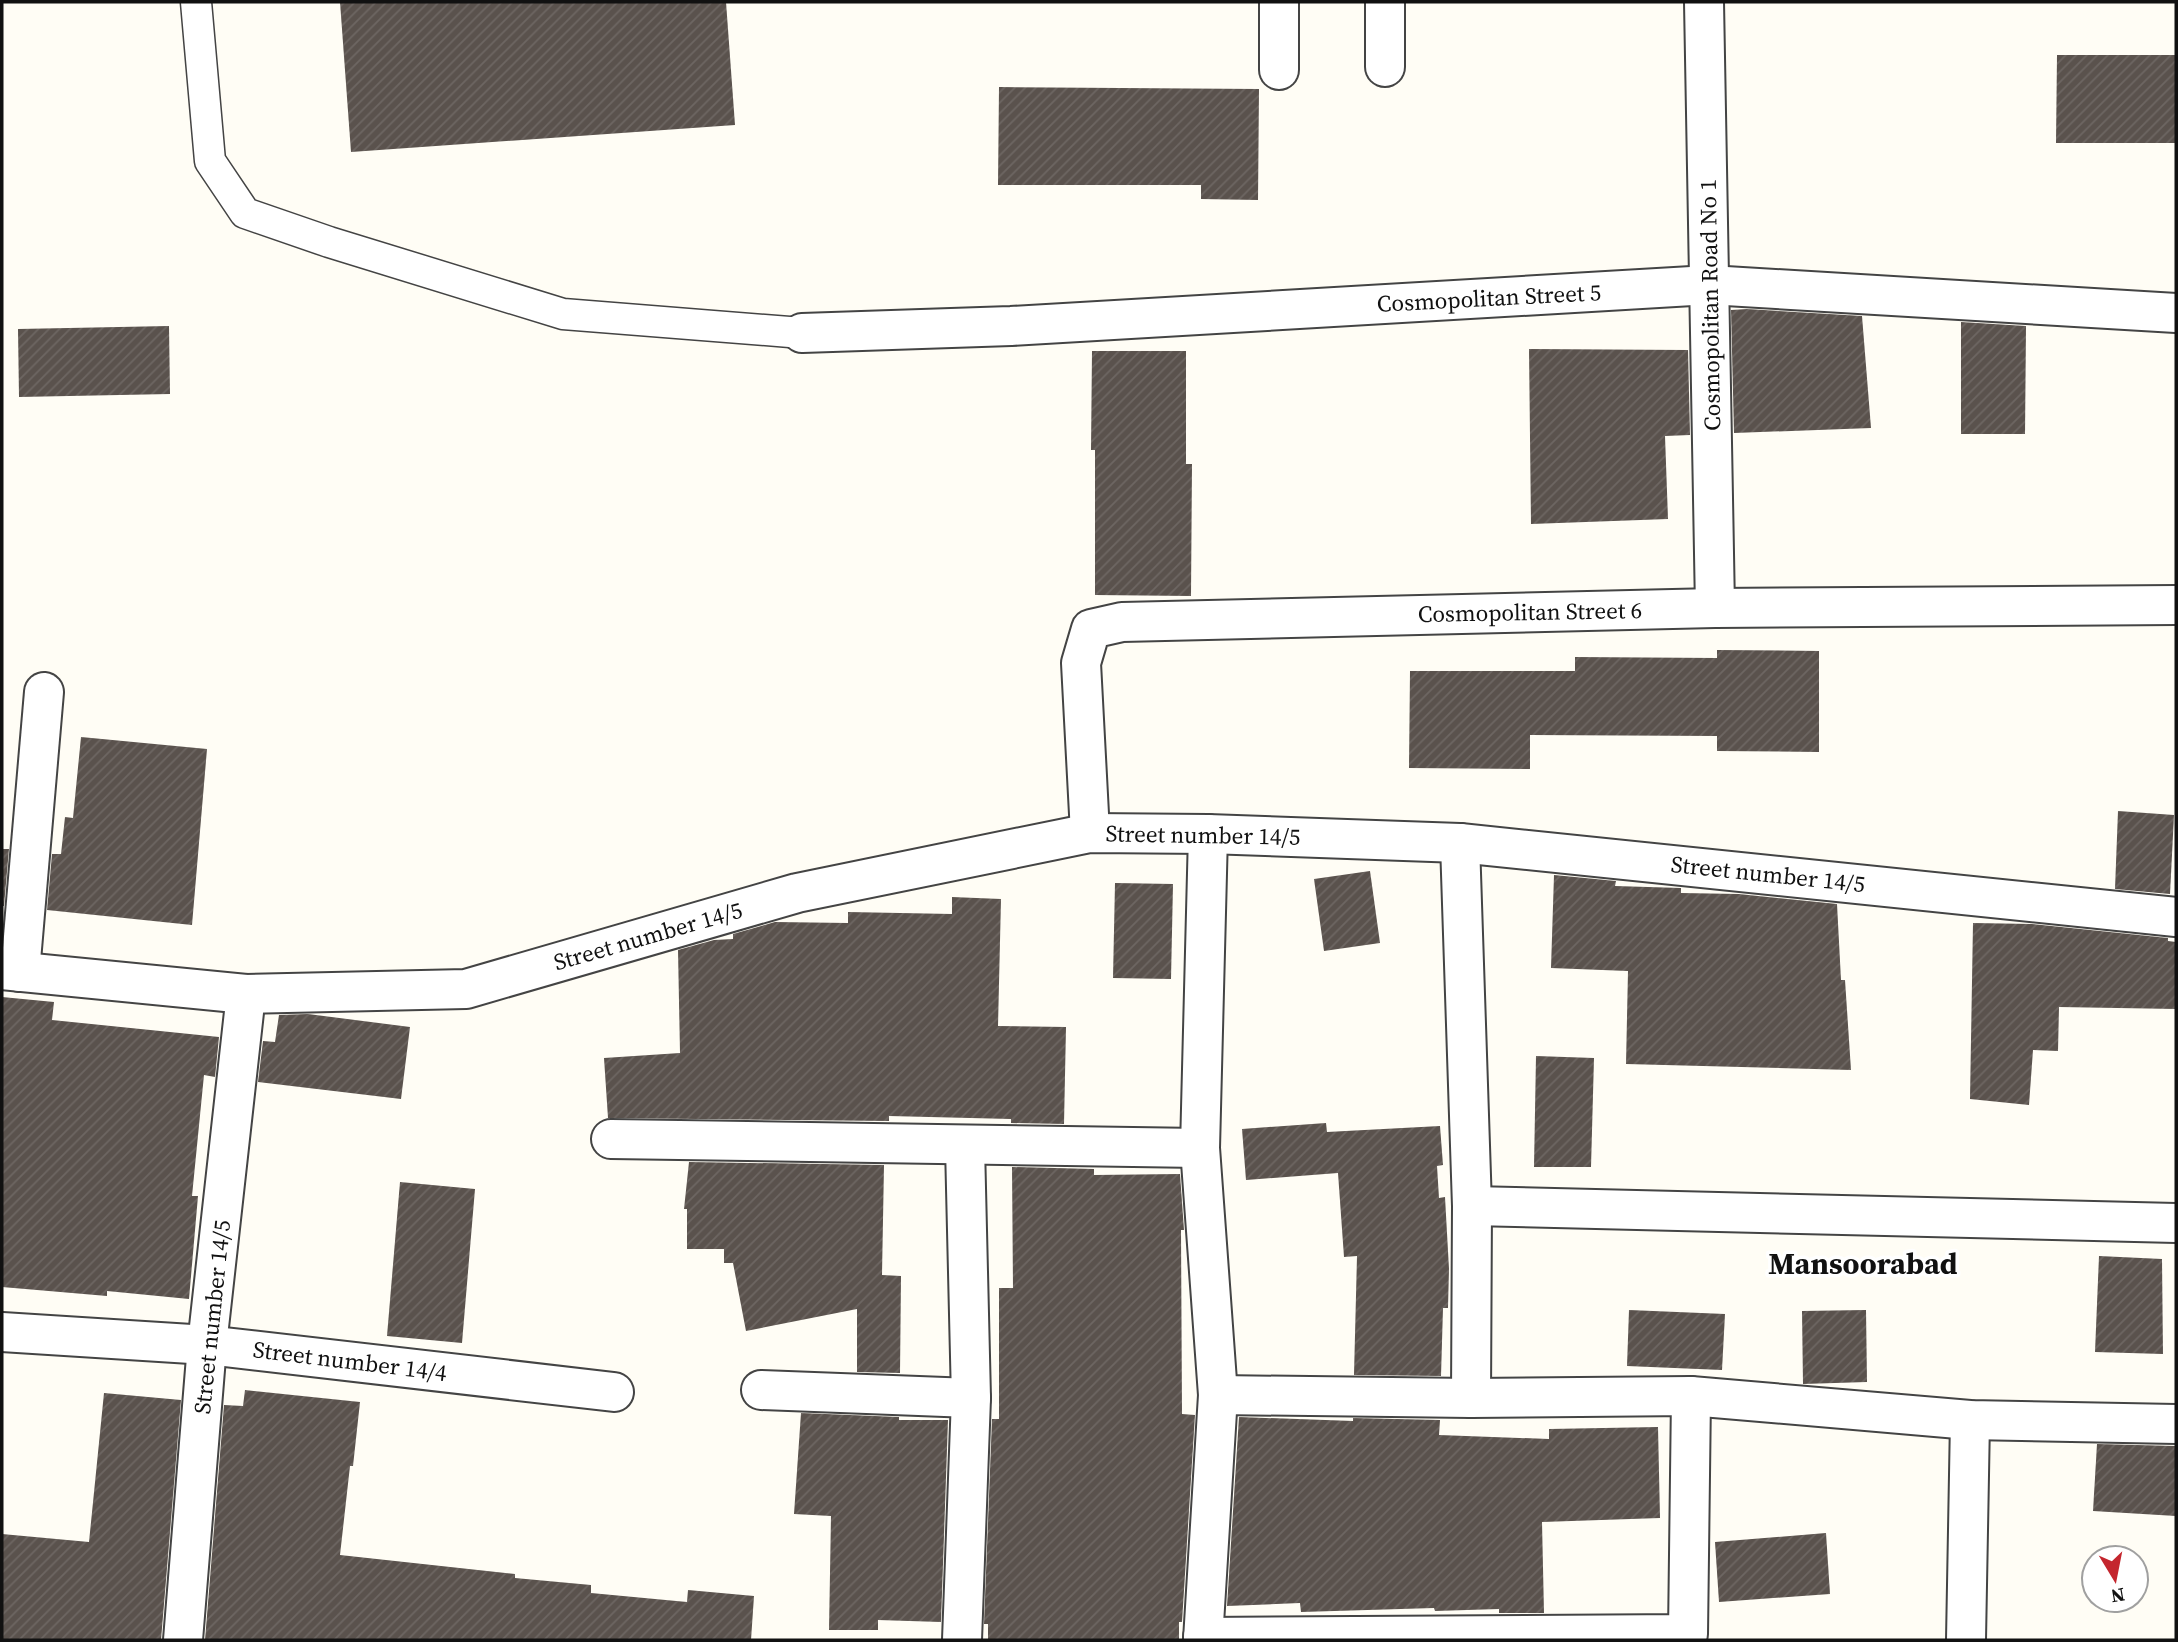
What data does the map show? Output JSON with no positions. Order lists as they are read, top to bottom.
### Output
{
  "streets": {
    "street": [
      "Cosmopolitan Street 5",
      "Cosmopolitan Road No 1",
      "Cosmopolitan Street 6",
      "Street number 14/5",
      "Street number 14/4"
    ]
  },
  "crossings": [
    ["Cosmopolitan Street 5", "Cosmopolitan Road No 1"],
    ["Cosmopolitan Road No 1", "Cosmopolitan Street 6"],
    ["Cosmopolitan Street 6", "Street number 14/5"],
    ["Street number 14/5", "Street number 14/4"]
  ],
  "districts": ["Mansoorabad"],
  "north": "bottom"
}
